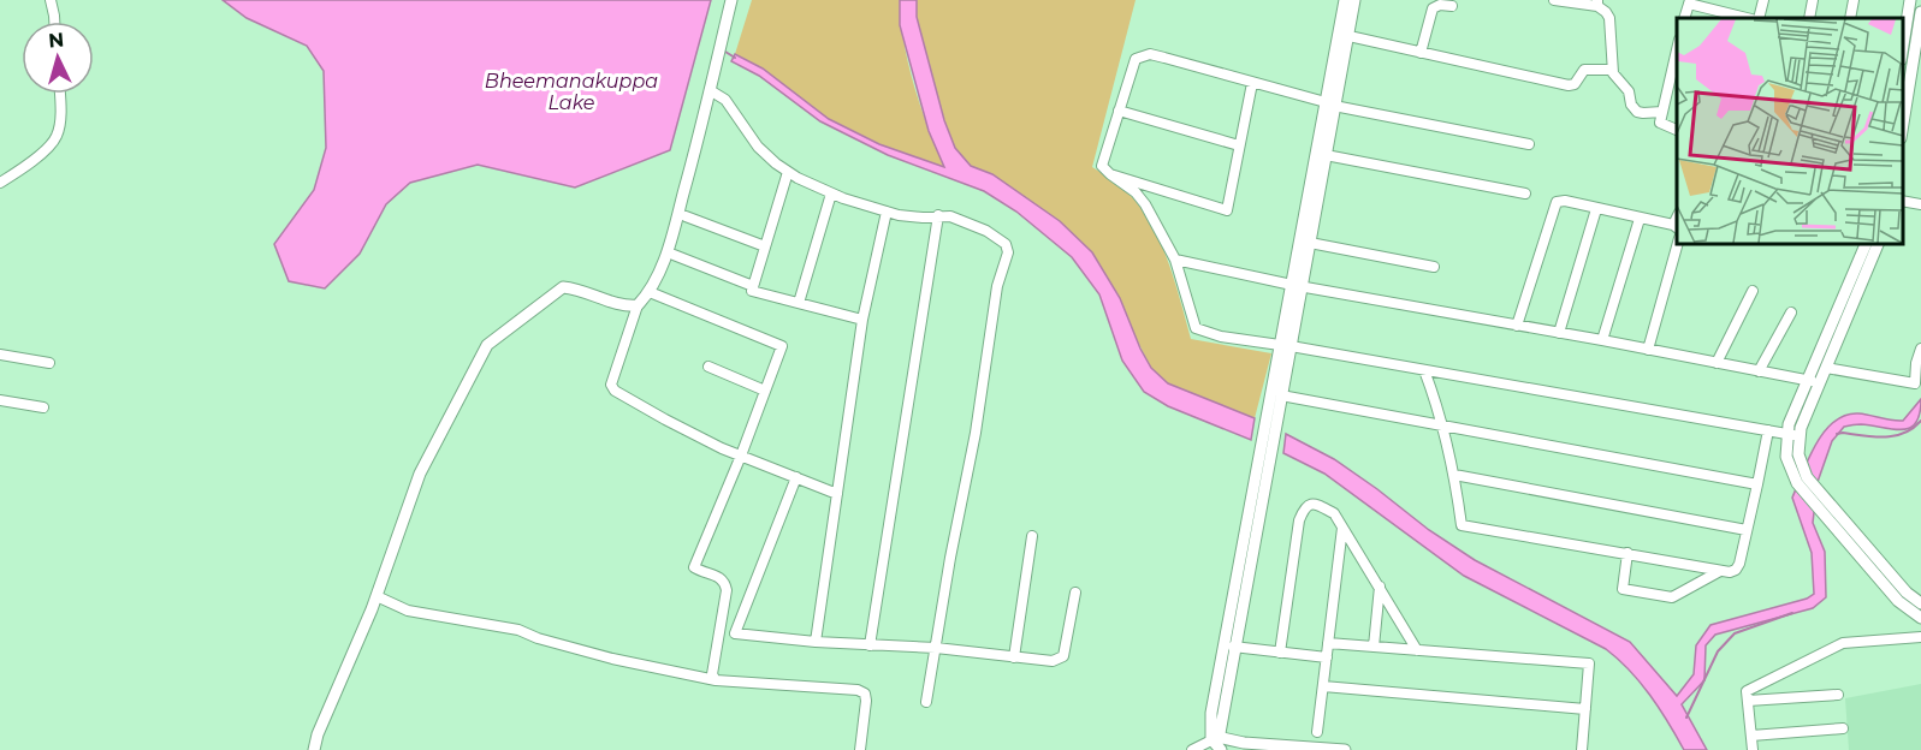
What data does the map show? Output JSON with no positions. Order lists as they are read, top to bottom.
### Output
{
  "water": ["Bheemanakuppa Lake"],
  "north": "top"
}
